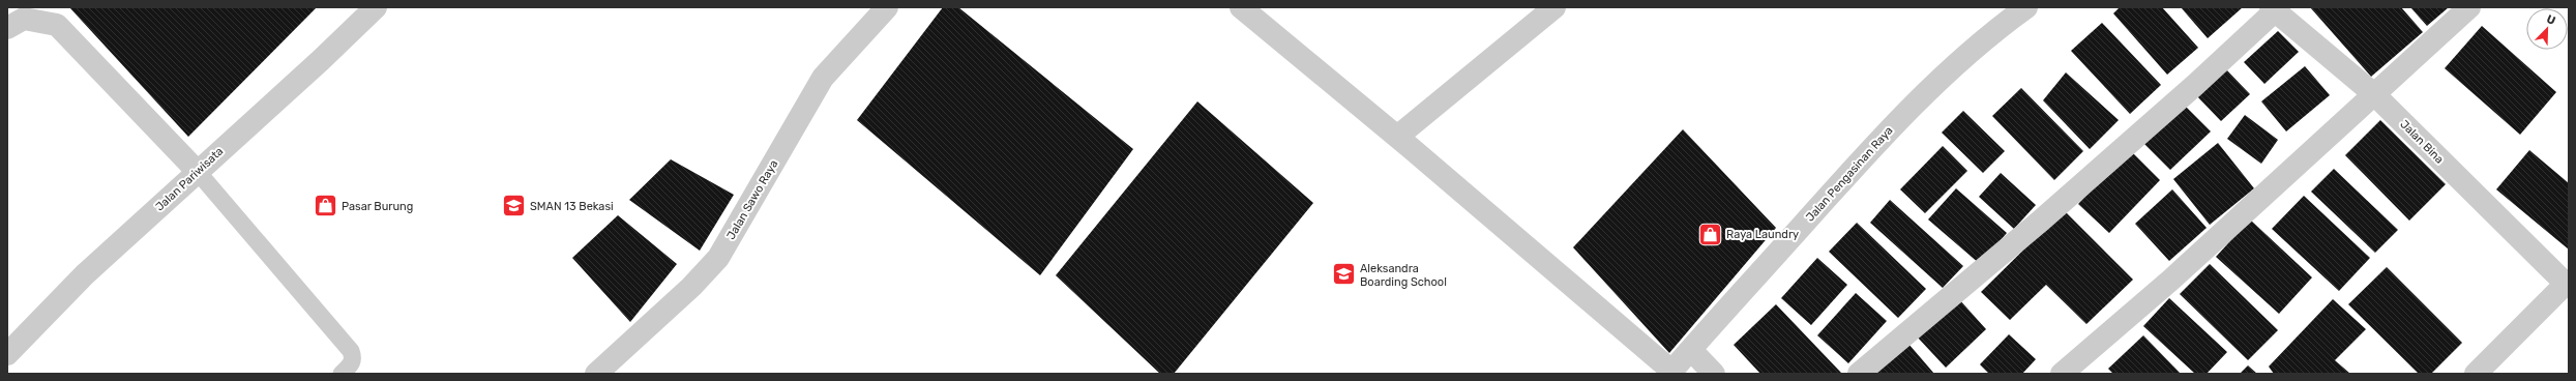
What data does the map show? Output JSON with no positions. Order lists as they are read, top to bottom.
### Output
{
  "streets": {
    "street": [
      "Jalan Bina",
      "Jalan Pengasinan Raya",
      "Jalan Pariwisata",
      "Jalan Sawo Raya"
    ]
  },
  "places": {
    "shop": ["Pasar Burung", "Raya Laundry"],
    "school or university": ["SMAN 13 Bekasi", "Aleksandra Boarding School"]
  },
  "north": "top right"
}
